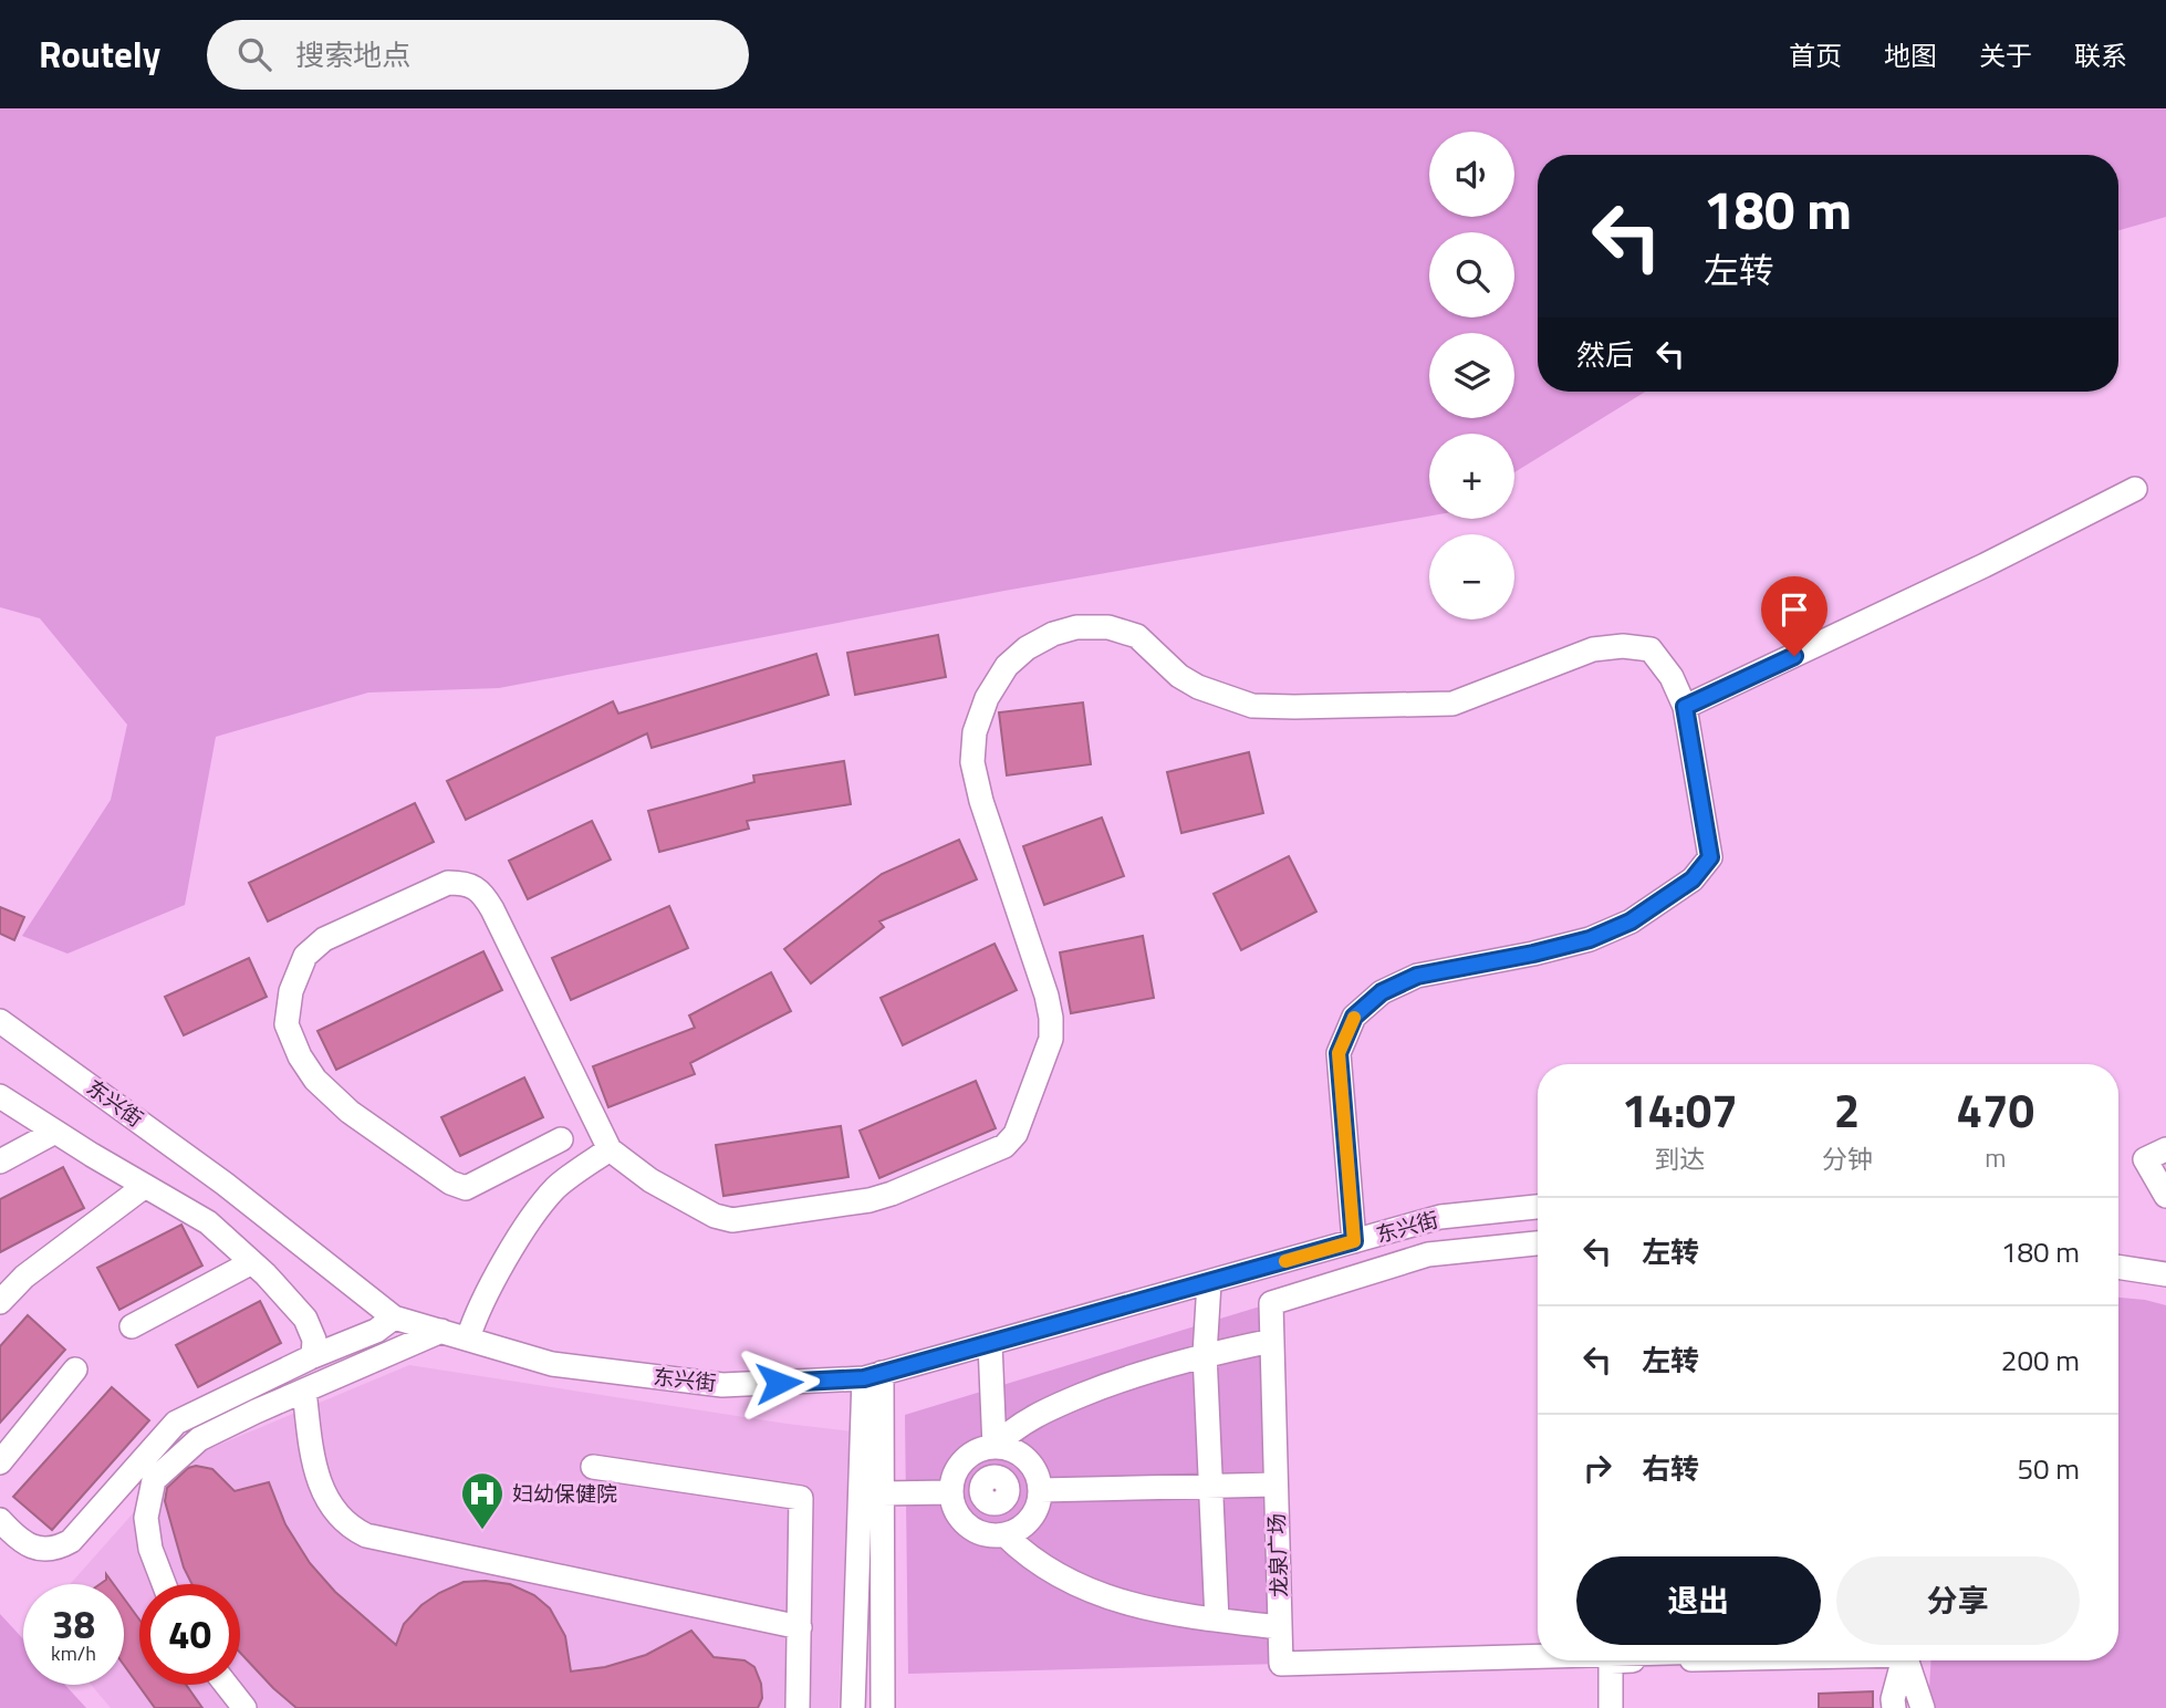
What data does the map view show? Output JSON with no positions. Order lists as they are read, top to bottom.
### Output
{
  "streets": {
    "street": ["东兴街", "龙泉广场"]
  },
  "places": {
    "hospital": ["妇幼保健院"]
  },
  "page": {
    "header": "Routely",
    "search": "搜索地点",
    "nav": [
      "首页",
      "地图",
      "关于",
      "联系"
    ],
    "map_buttons": ["+", "−"],
    "turn": ["180 m", "左转"],
    "then": "然后",
    "eta": [
      "14:07",
      "到达",
      "2",
      "分钟",
      "470",
      "m"
    ],
    "list": [
      {
        "name": "左转",
        "value": "180 m"
      },
      {
        "name": "左转",
        "value": "200 m"
      },
      {
        "name": "右转",
        "value": "50 m"
      }
    ],
    "buttons": ["退出", "分享"],
    "speed": "38 km/h",
    "limit": "40"
  }
}
